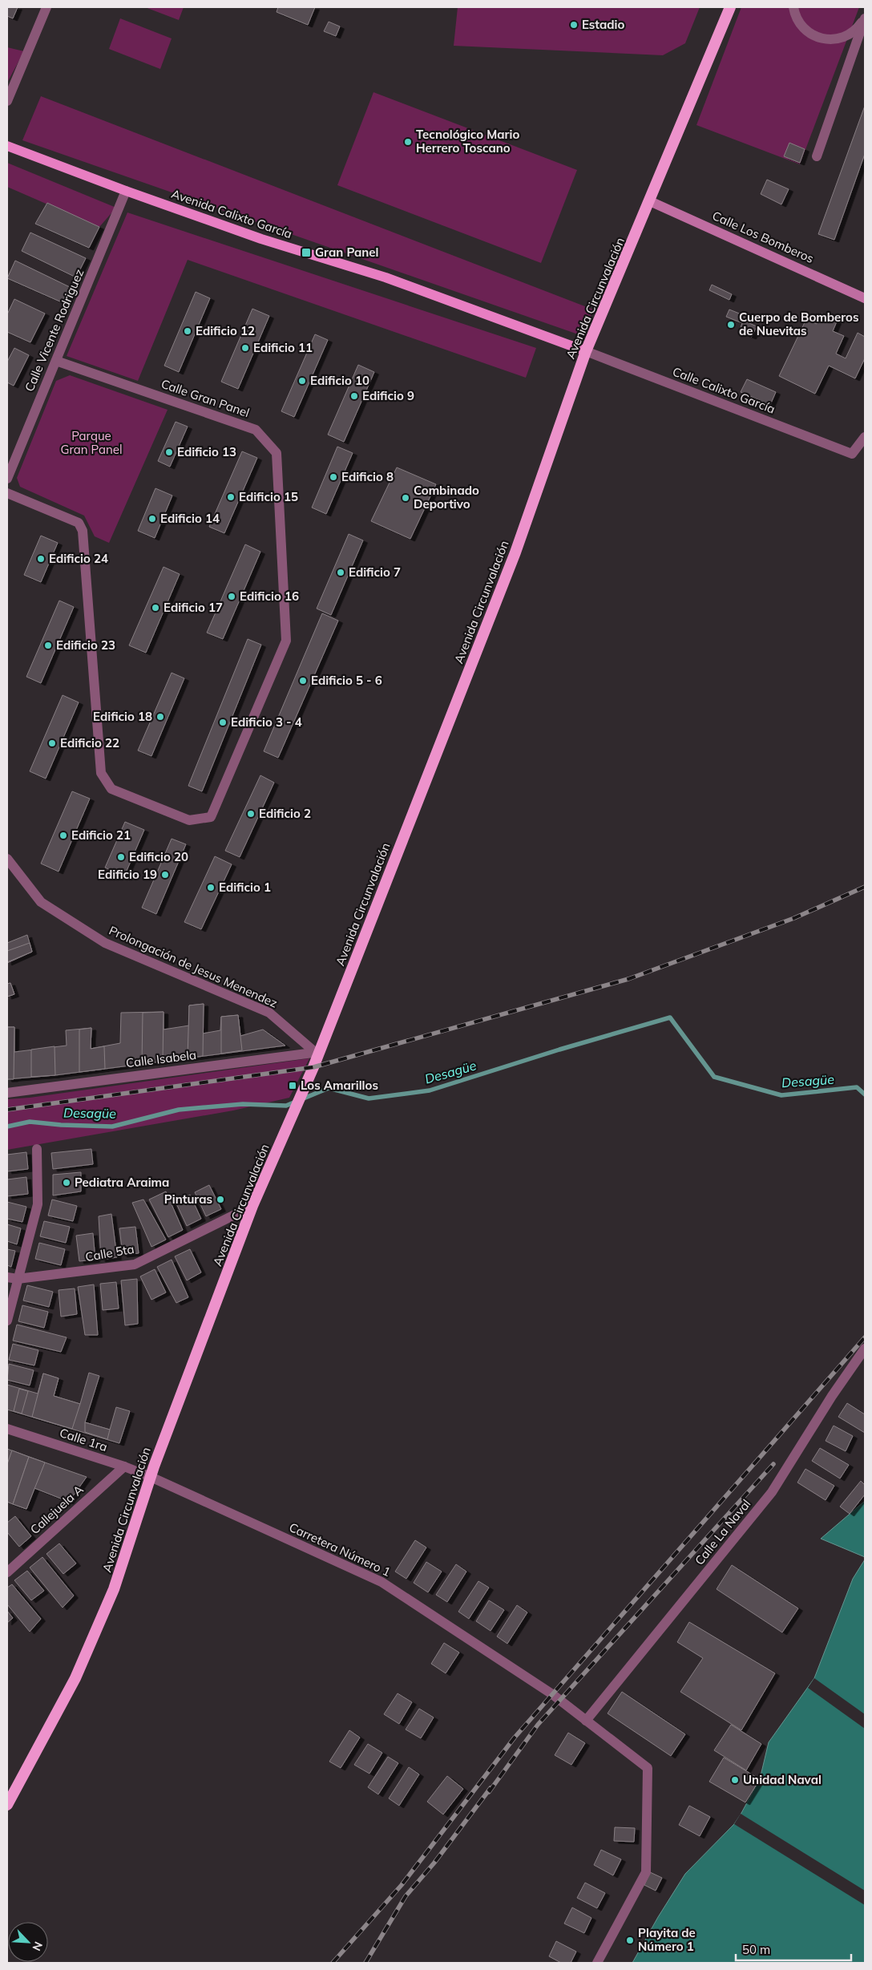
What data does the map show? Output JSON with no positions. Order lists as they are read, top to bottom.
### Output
{
  "streets": {
    "highway": ["Avenida Circunvalación"],
    "main road": ["Avenida Calixto García", "Calle Los Bomberos"],
    "street": [
      "Calle Vicente Rodriguez",
      "Calle Calixto García",
      "Calle Gran Panel",
      "Prolongación de Jesus Menendez",
      "Calle Isabela",
      "Calle 5ta",
      "Calle 1ra",
      "Callejuela A",
      "Calle La Naval",
      "Carretera Número 1"
    ]
  },
  "crossings": [
    ["Avenida Calixto García", "Avenida Circunvalación"],
    ["Avenida Calixto García", "Calle Vicente Rodriguez"],
    ["Avenida Calixto García", "Calle Calixto García"],
    ["Calle Los Bomberos", "Avenida Circunvalación"],
    ["Avenida Circunvalación", "Calle Calixto García"],
    ["Avenida Circunvalación", "Prolongación de Jesus Menendez"],
    ["Avenida Circunvalación", "Calle Isabela"],
    ["Avenida Circunvalación", "Calle 5ta"],
    ["Avenida Circunvalación", "Calle 1ra"],
    ["Avenida Circunvalación", "Carretera Número 1"],
    ["Calle Vicente Rodriguez", "Calle Gran Panel"],
    ["Prolongación de Jesus Menendez", "Calle Isabela"],
    ["Calle 1ra", "Callejuela A"],
    ["Calle 1ra", "Carretera Número 1"],
    ["Calle La Naval", "Carretera Número 1"]
  ],
  "water": ["Desagüe"],
  "parks": ["Parque Gran Panel"],
  "places": {
    "other": [
      "Estadio",
      "Tecnológico Mario Herrero Toscano",
      "Cuerpo de Bomberos de Nuevitas",
      "Edificio 12",
      "Edificio 11",
      "Edificio 10",
      "Edificio 9",
      "Edificio 13",
      "Edificio 8",
      "Edificio 15",
      "Combinado Deportivo",
      "Edificio 14",
      "Edificio 24",
      "Edificio 7",
      "Edificio 16",
      "Edificio 17",
      "Edificio 23",
      "Edificio 5 - 6",
      "Edificio 18",
      "Edificio 3 - 4",
      "Edificio 22",
      "Edificio 2",
      "Edificio 21",
      "Edificio 20",
      "Edificio 19",
      "Edificio 1",
      "Pediatra Araima",
      "Pinturas",
      "Unidad Naval",
      "Playita de Número 1"
    ],
    "transit": ["Gran Panel", "Los Amarillos"]
  },
  "scale_bar": "50 m",
  "north": "bottom right"
}
